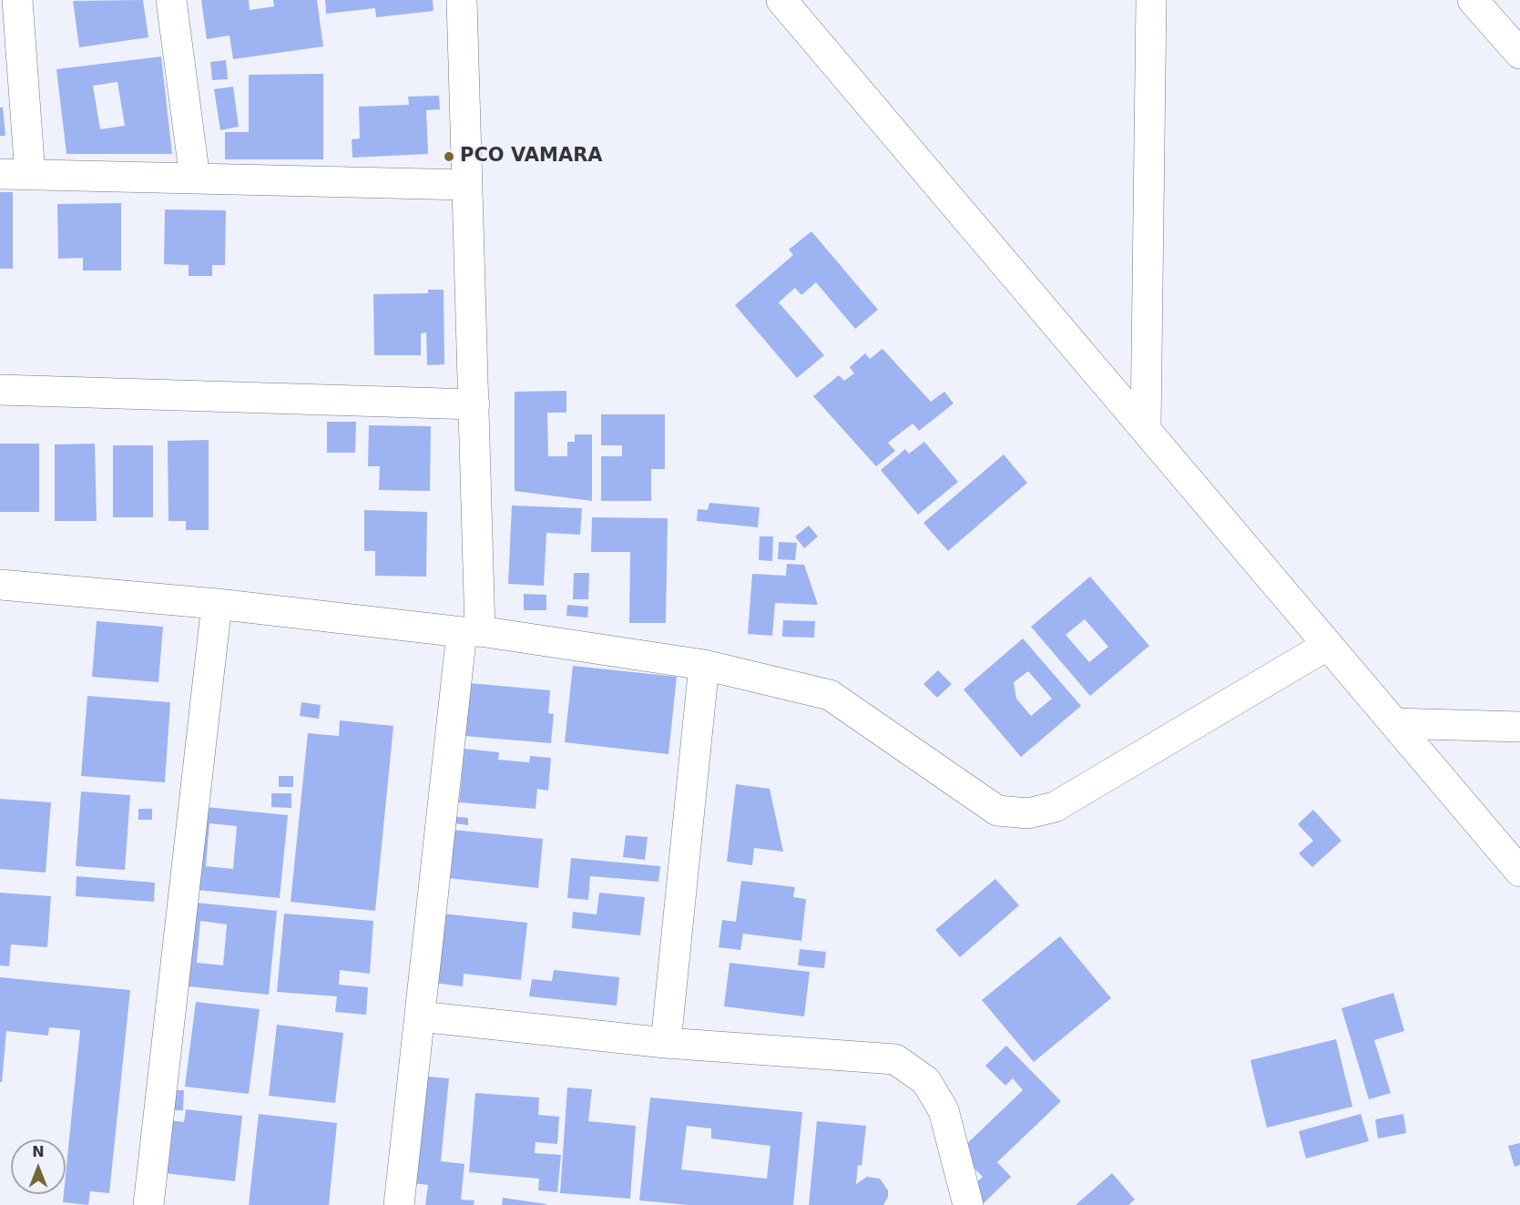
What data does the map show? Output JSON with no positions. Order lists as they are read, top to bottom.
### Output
{
  "places": ["PCO VAMARA"],
  "north": "top"
}
